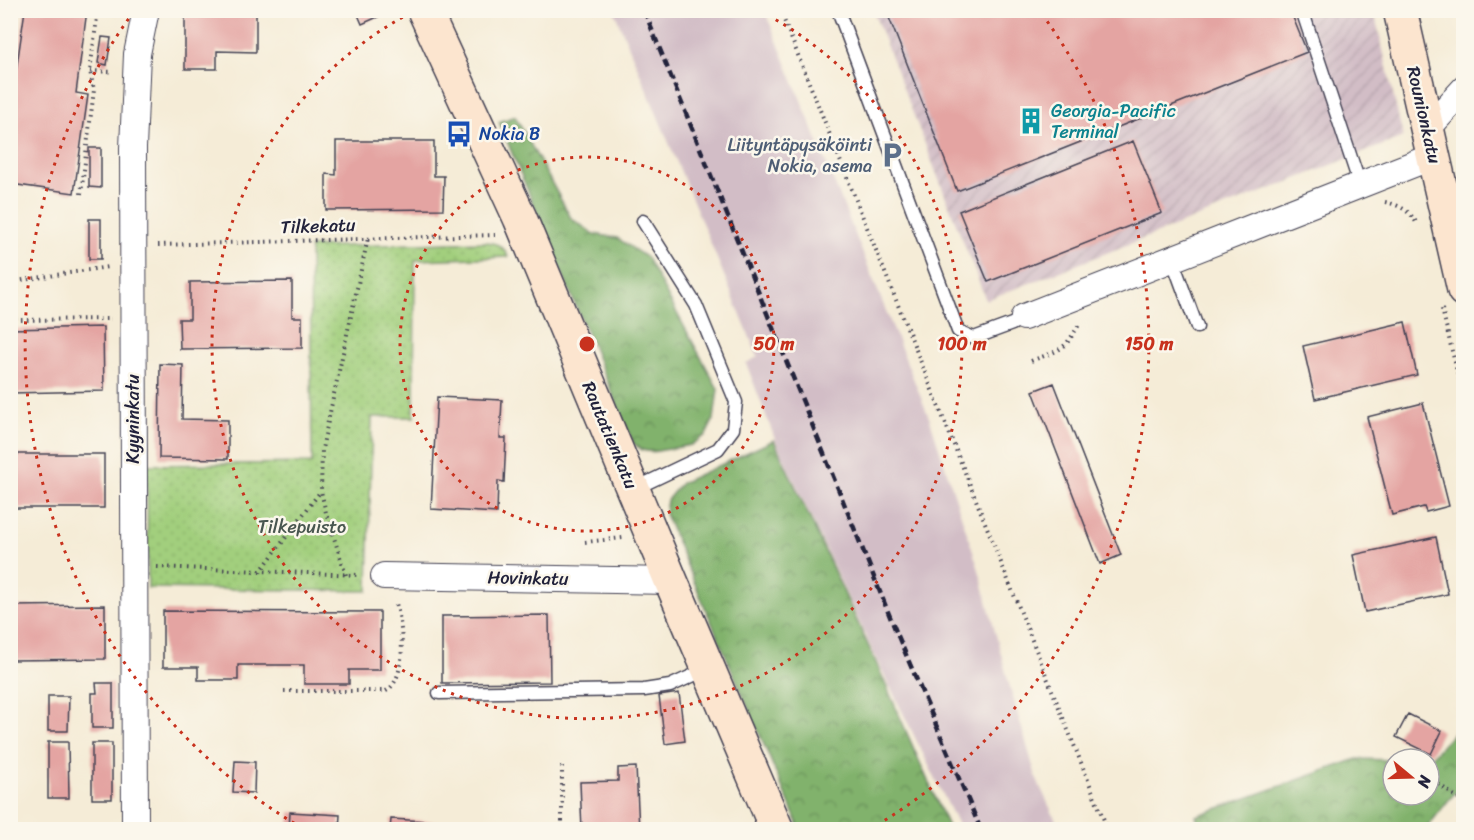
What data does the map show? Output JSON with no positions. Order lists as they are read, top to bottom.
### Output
{
  "streets": {
    "street": [
      "Rounionkatu",
      "Kyyninkatu",
      "Rautatienkatu",
      "Hovinkatu"
    ],
    "path": ["Tilkekatu"]
  },
  "crossings": [
    ["Tilkekatu", "Kyyninkatu"],
    ["Rautatienkatu", "Hovinkatu"]
  ],
  "parks": ["Tilkepuisto"],
  "places": {
    "building": ["Georgia-Pacific Terminal"],
    "bus stop": ["Nokia B"],
    "parking": ["Liityntäpysäköinti Nokia, asema"]
  },
  "north": "right",
  "rings": ["50 m", "100 m", "150 m"]
}
